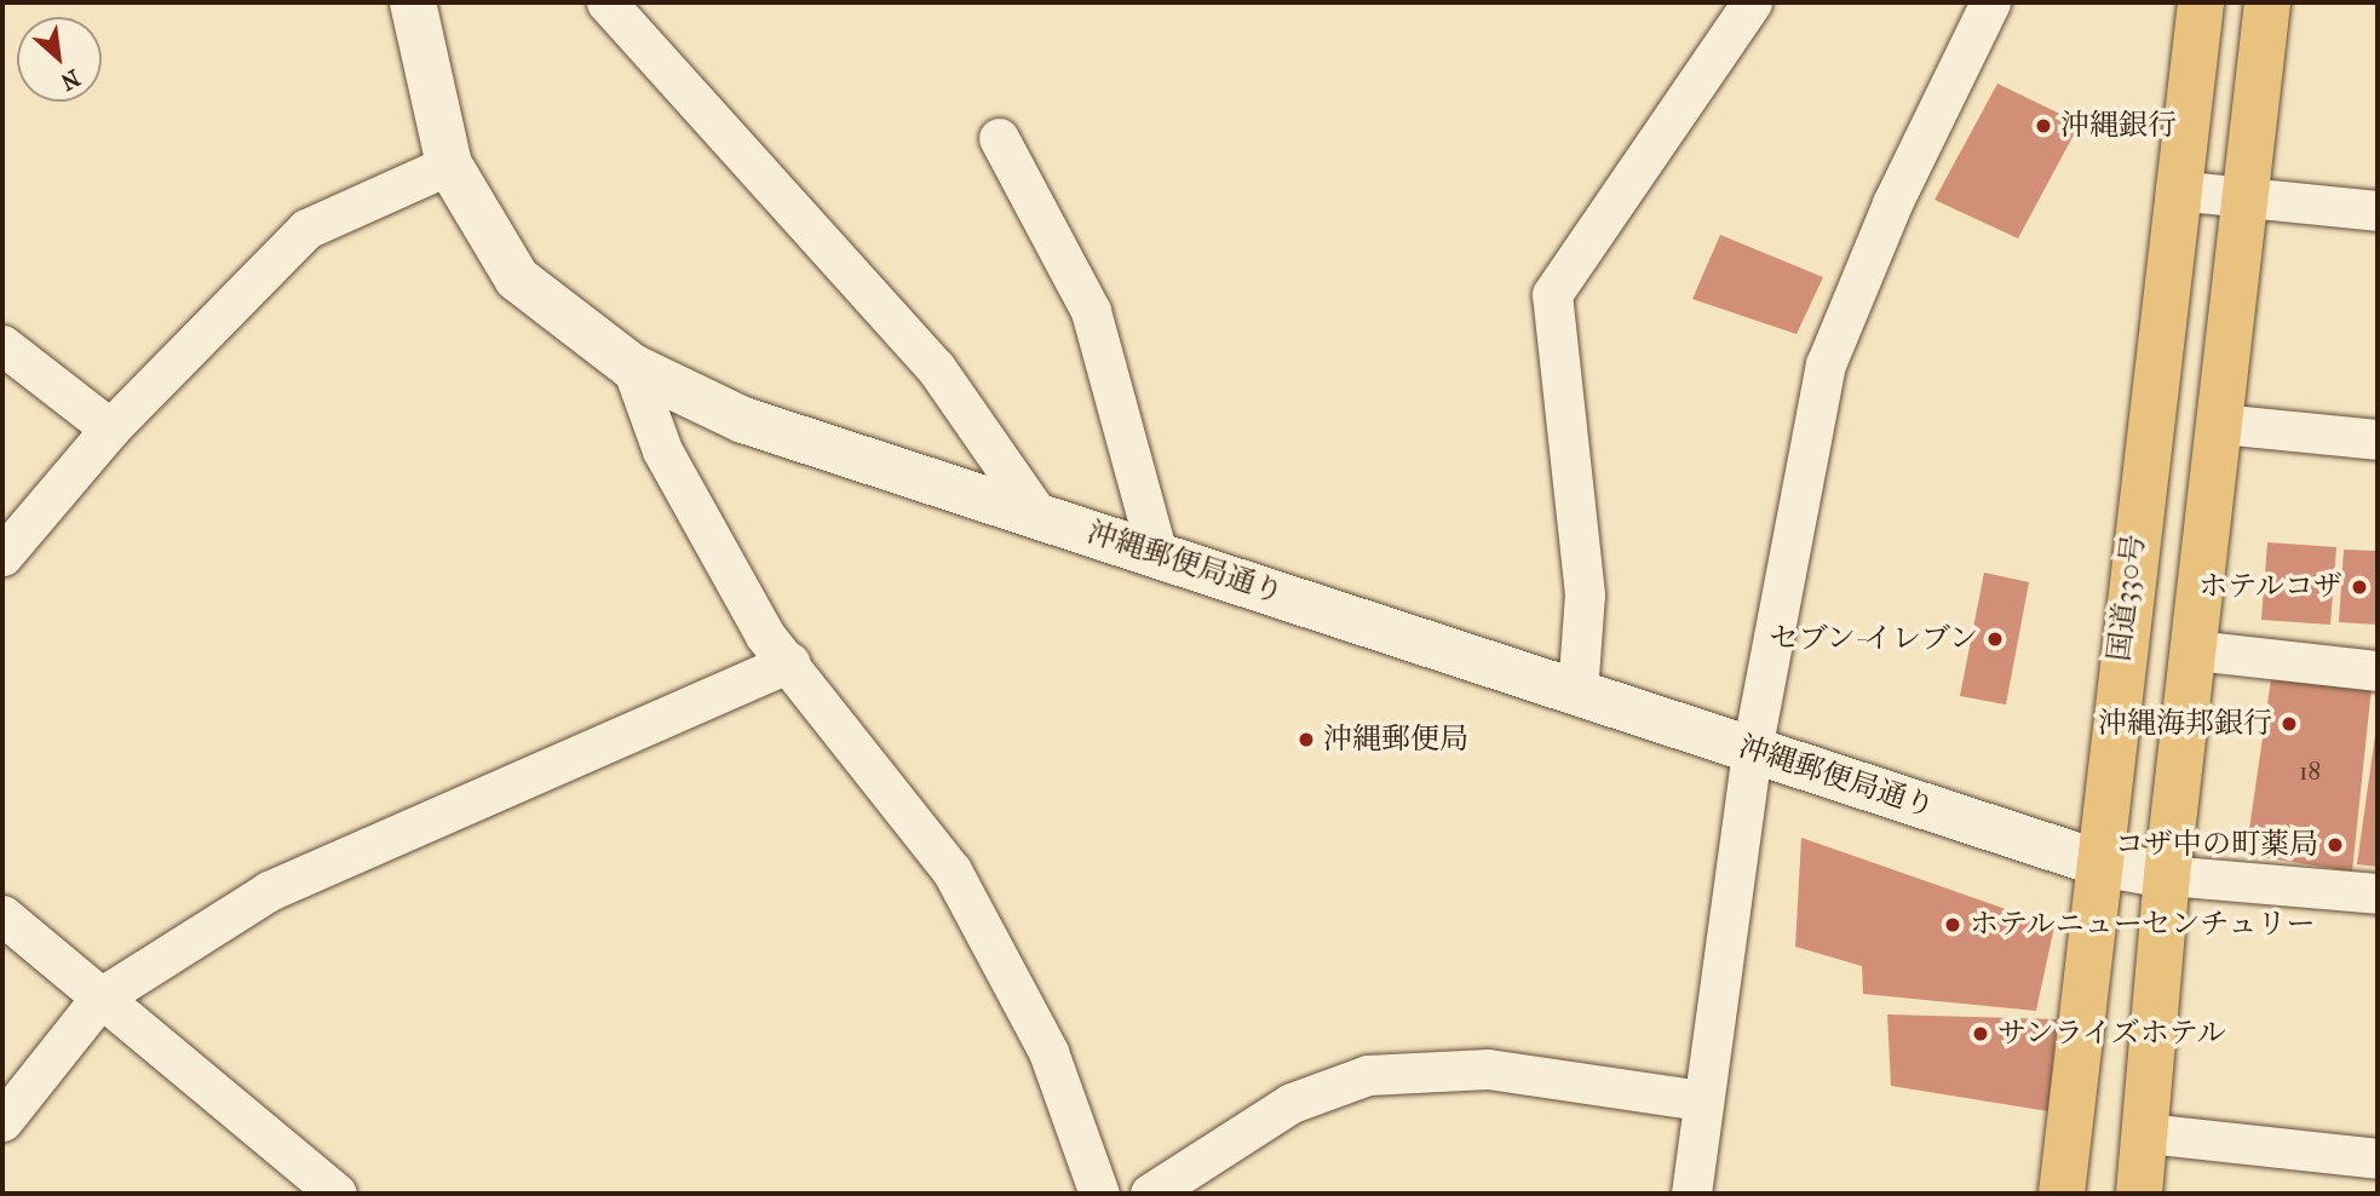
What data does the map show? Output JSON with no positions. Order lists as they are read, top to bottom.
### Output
{
  "streets": {
    "highway": ["国道330号"],
    "street": ["沖縄郵便局通り"]
  },
  "crossings": [
    ["沖縄郵便局通り", "国道330号"]
  ],
  "places": [
    "沖縄銀行",
    "ホテルコザ",
    "セブン-イレブン",
    "沖縄海邦銀行",
    "沖縄郵便局",
    "コザ中の町薬局",
    "ホテルニューセンチュリー",
    "サンライズホテル"
  ],
  "house_numbers": ["18"],
  "north": "bottom right"
}
